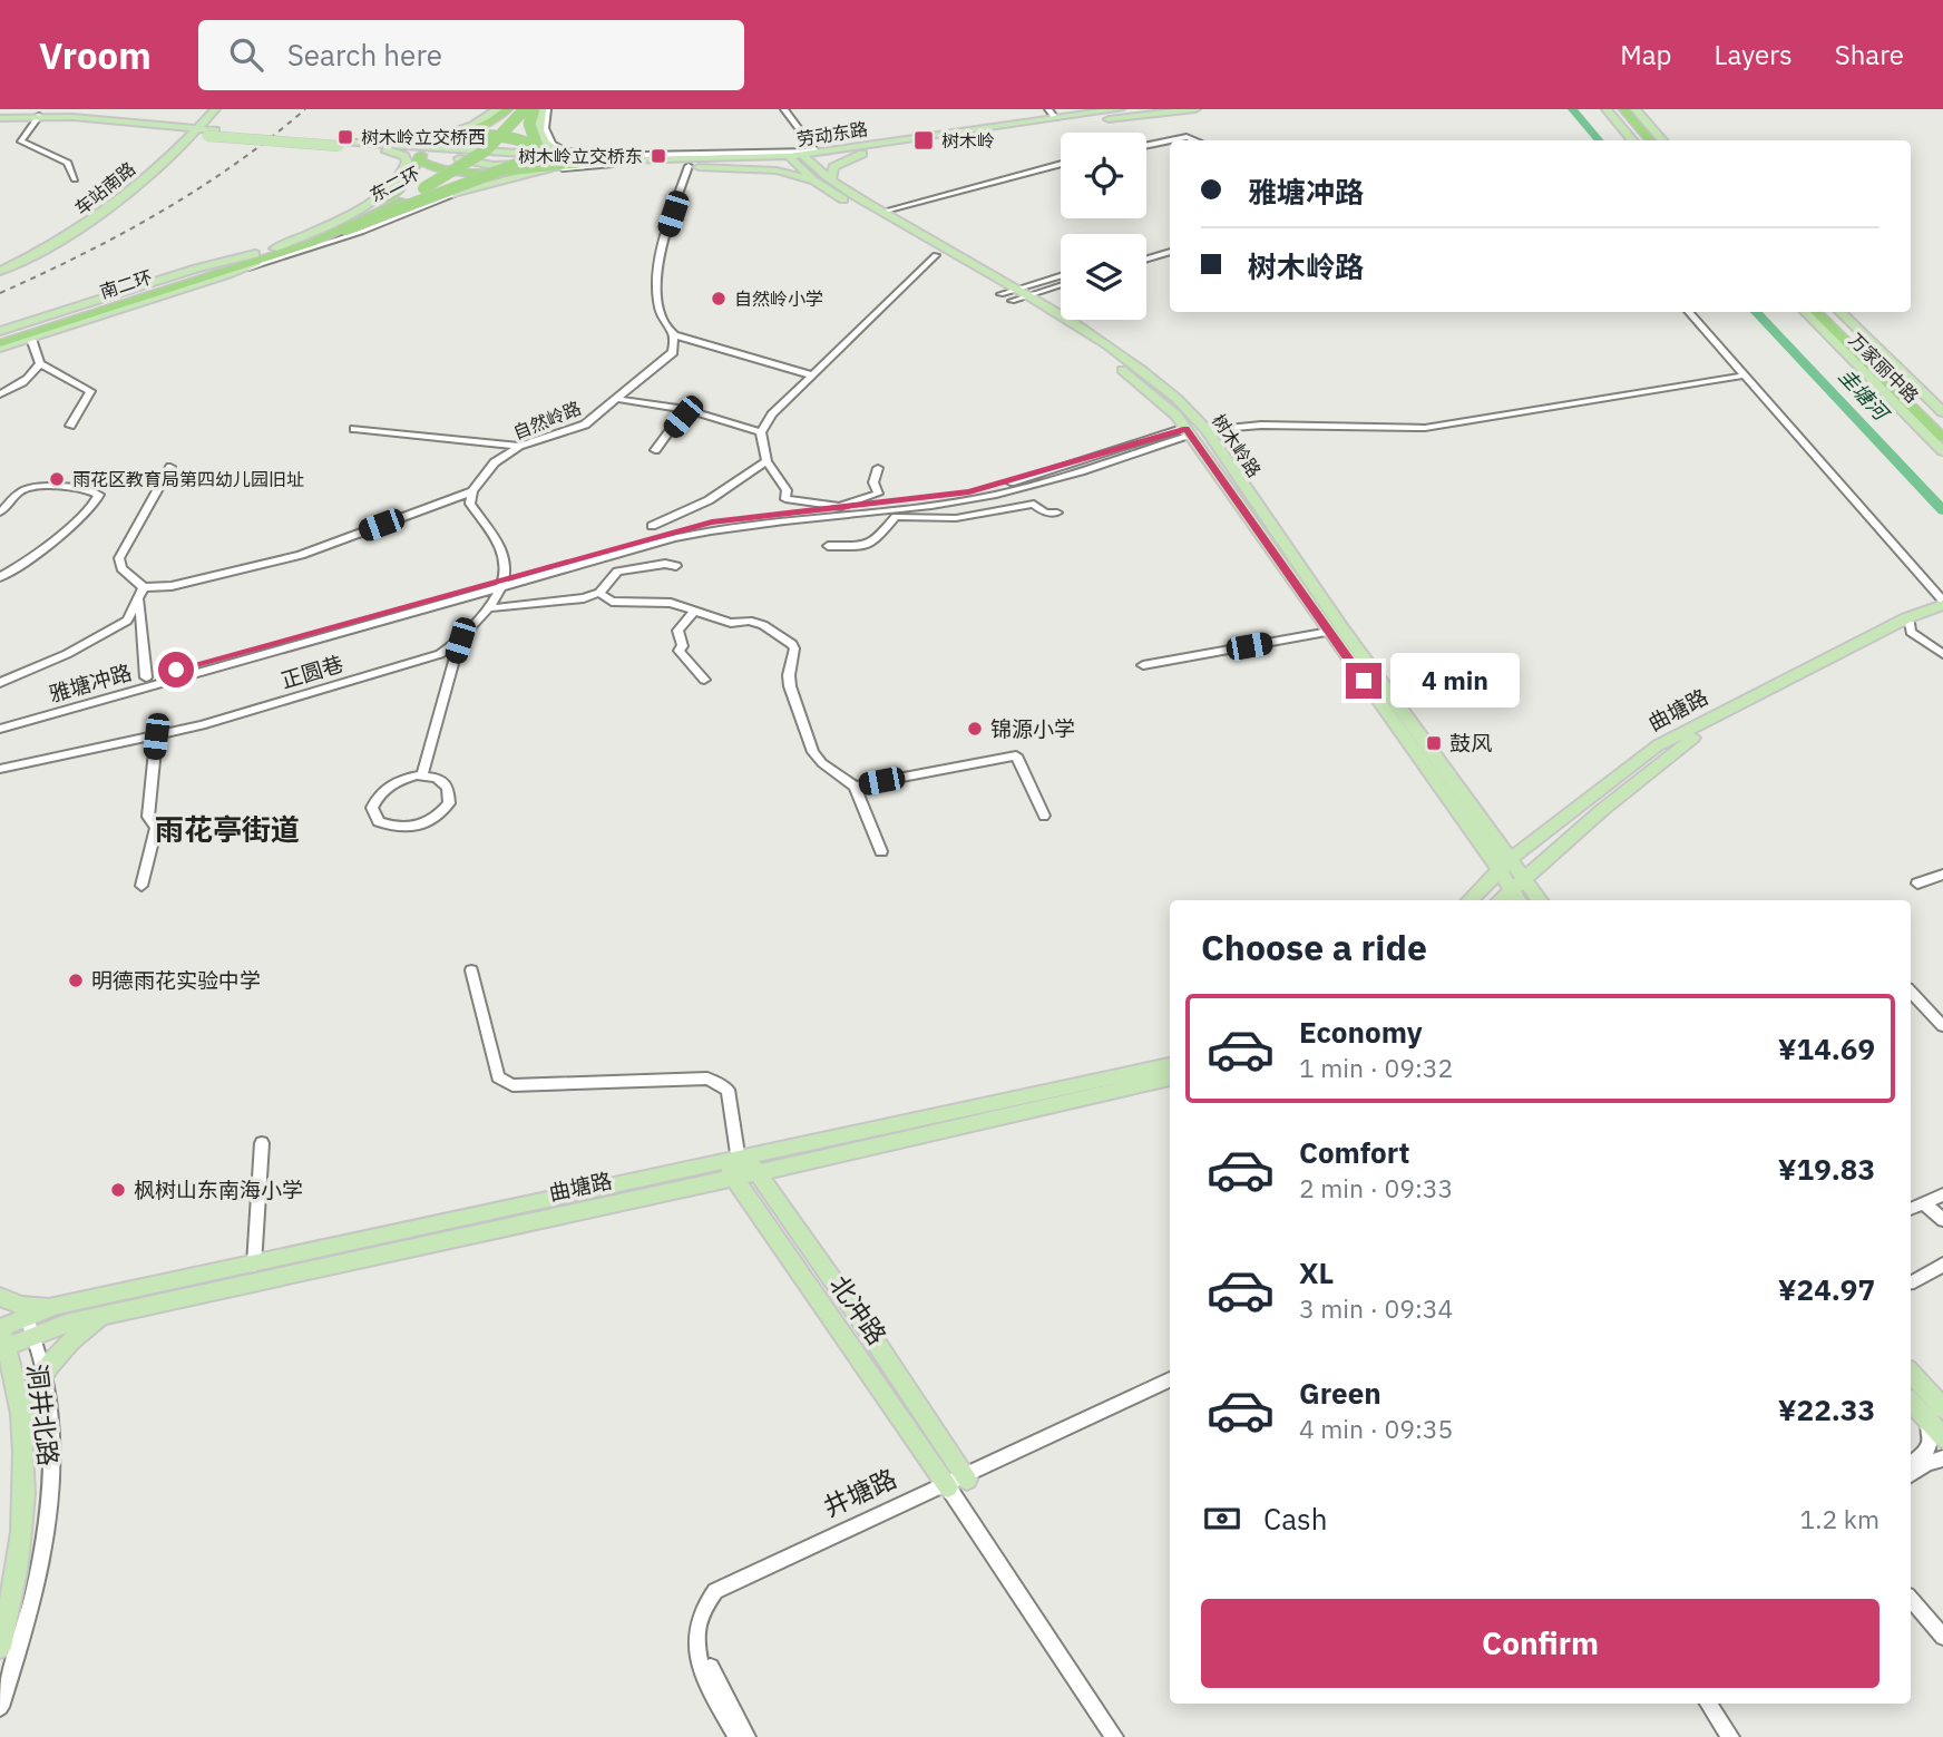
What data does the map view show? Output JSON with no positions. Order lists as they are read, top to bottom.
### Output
{
  "streets": {
    "highway": ["东二环", "南二环"],
    "main road": [
      "劳动东路",
      "车站南路",
      "万家丽中路",
      "树木岭路",
      "曲塘路",
      "北冲路",
      "洞井北路"
    ],
    "street": [
      "自然岭路",
      "正圆巷",
      "雅塘冲路",
      "井塘路"
    ]
  },
  "crossings": [
    ["劳动东路", "树木岭路"],
    ["东二环", "南二环"],
    ["树木岭路", "雅塘冲路"],
    ["树木岭路", "曲塘路"],
    ["正圆巷", "雅塘冲路"],
    ["曲塘路", "北冲路"],
    ["曲塘路", "洞井北路"],
    ["北冲路", "井塘路"]
  ],
  "districts": ["雨花亭街道"],
  "water": ["圭塘河"],
  "places": {
    "transit": [
      "树木岭立交桥西",
      "树木岭",
      "树木岭立交桥东",
      "鼓风"
    ],
    "other": [
      "自然岭小学",
      "雨花区教育局第四幼儿园旧址",
      "锦源小学",
      "明德雨花实验中学",
      "枫树山东南海小学"
    ]
  },
  "page": {
    "header": "Vroom",
    "search": "Search here",
    "nav": ["Map", "Layers", "Share"],
    "banner": ["雅塘冲路", "树木岭路"],
    "bubble": "4 min",
    "heading": "Choose a ride",
    "list": [
      {
        "name": "Economy",
        "note": "1 min · 09:32",
        "value": "¥14.69"
      },
      {
        "name": "Comfort",
        "note": "2 min · 09:33",
        "value": "¥19.83"
      },
      {
        "name": "XL",
        "note": "3 min · 09:34",
        "value": "¥24.97"
      },
      {
        "name": "Green",
        "note": "4 min · 09:35",
        "value": "¥22.33"
      }
    ],
    "pay": ["Cash", "1.2 km"],
    "buttons": "Confirm"
  }
}
